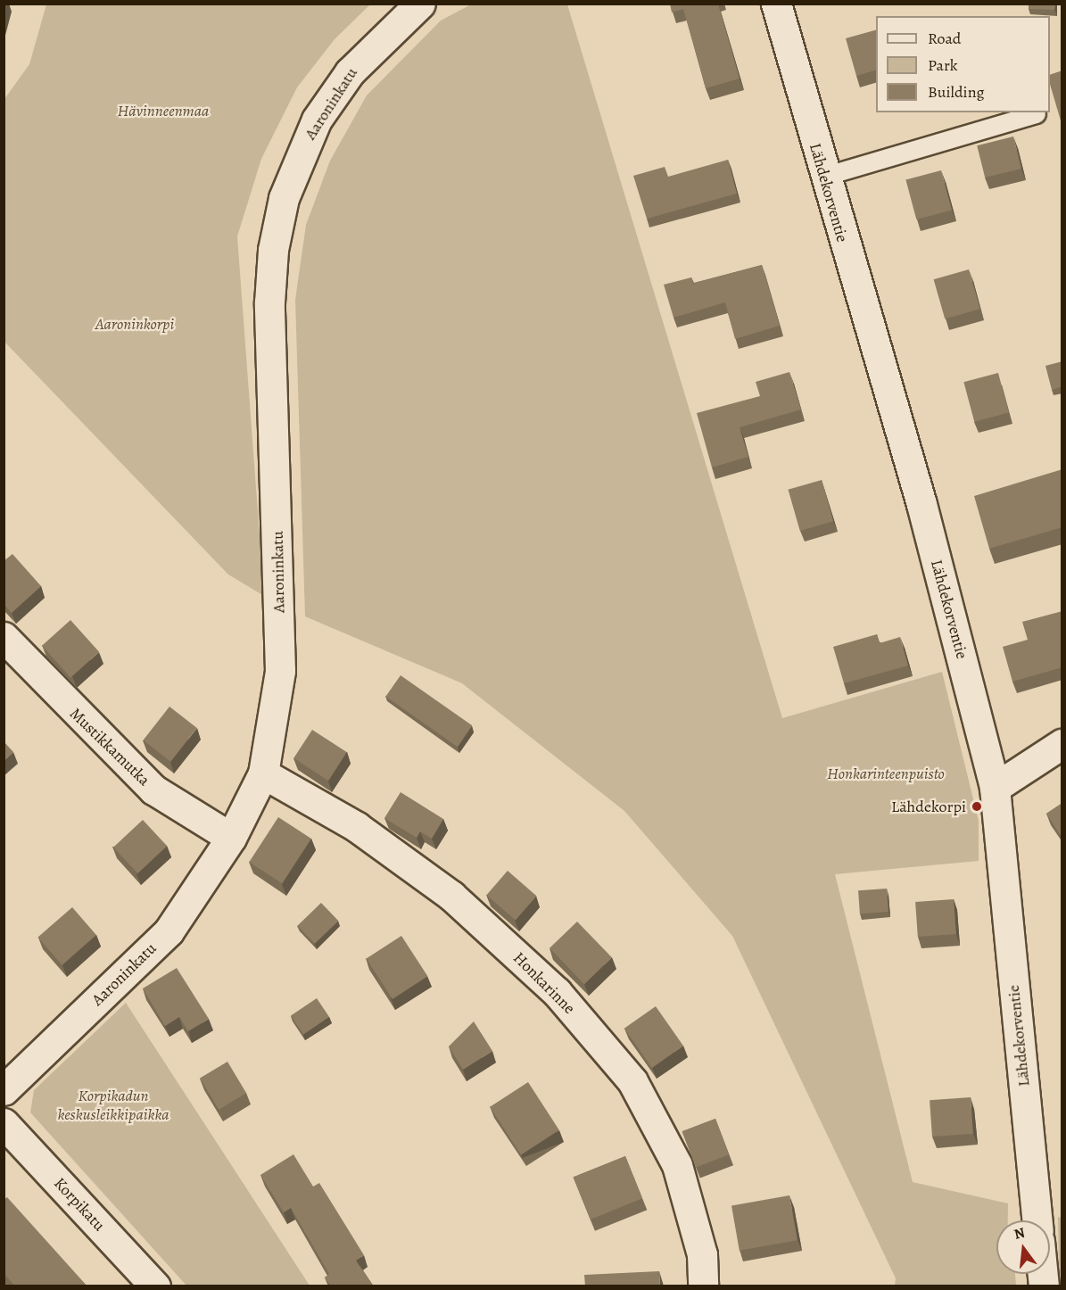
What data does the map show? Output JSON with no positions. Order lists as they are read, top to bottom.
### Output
{
  "streets": {
    "street": [
      "Aaroninkatu",
      "Lähdekorventie",
      "Mustikkamutka",
      "Honkarinne",
      "Korpikatu"
    ]
  },
  "crossings": [
    ["Aaroninkatu", "Mustikkamutka"],
    ["Aaroninkatu", "Honkarinne"]
  ],
  "parks": [
    "Hävinneenmaa",
    "Aaroninkorpi",
    "Honkarinteenpuisto",
    "Korpikadun keskusleikkipaikka"
  ],
  "places": ["Lähdekorpi"],
  "legend": ["Road", "Park", "Building"],
  "north": "top"
}
